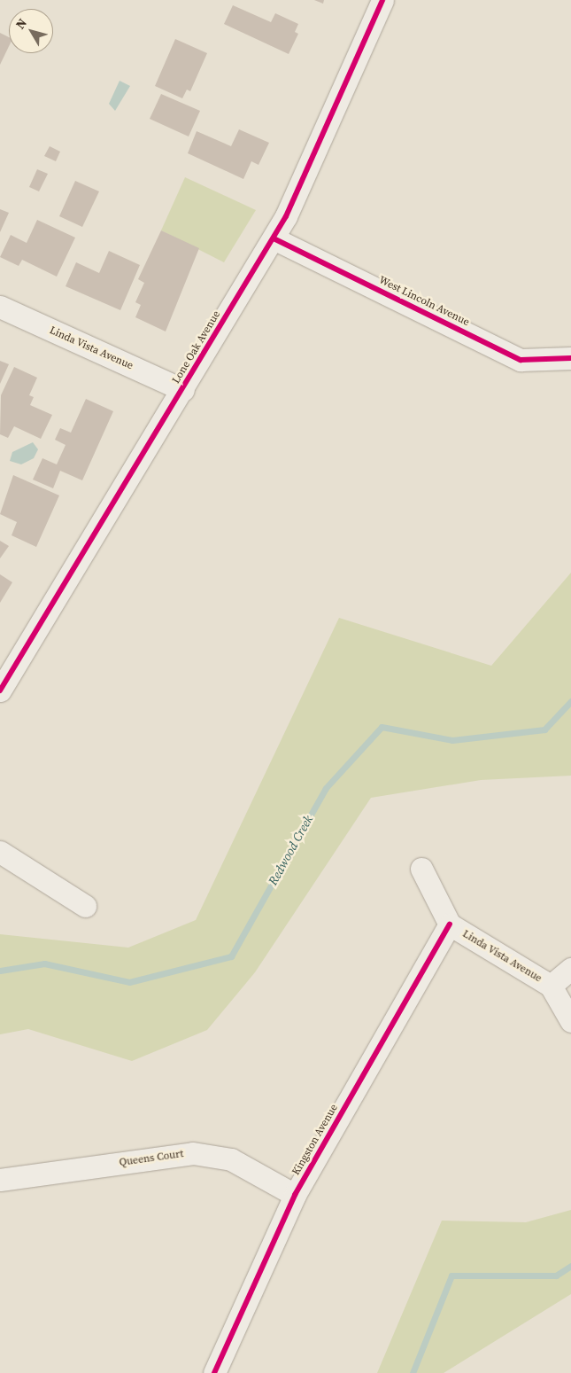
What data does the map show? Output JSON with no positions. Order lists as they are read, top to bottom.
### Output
{
  "streets": {
    "street": [
      "West Lincoln Avenue",
      "Lone Oak Avenue",
      "Linda Vista Avenue",
      "Kingston Avenue",
      "Queens Court"
    ]
  },
  "crossings": [
    ["West Lincoln Avenue", "Lone Oak Avenue"],
    ["Lone Oak Avenue", "Linda Vista Avenue"],
    ["Linda Vista Avenue", "Kingston Avenue"],
    ["Kingston Avenue", "Queens Court"]
  ],
  "water": ["Redwood Creek"],
  "north": "top left"
}
